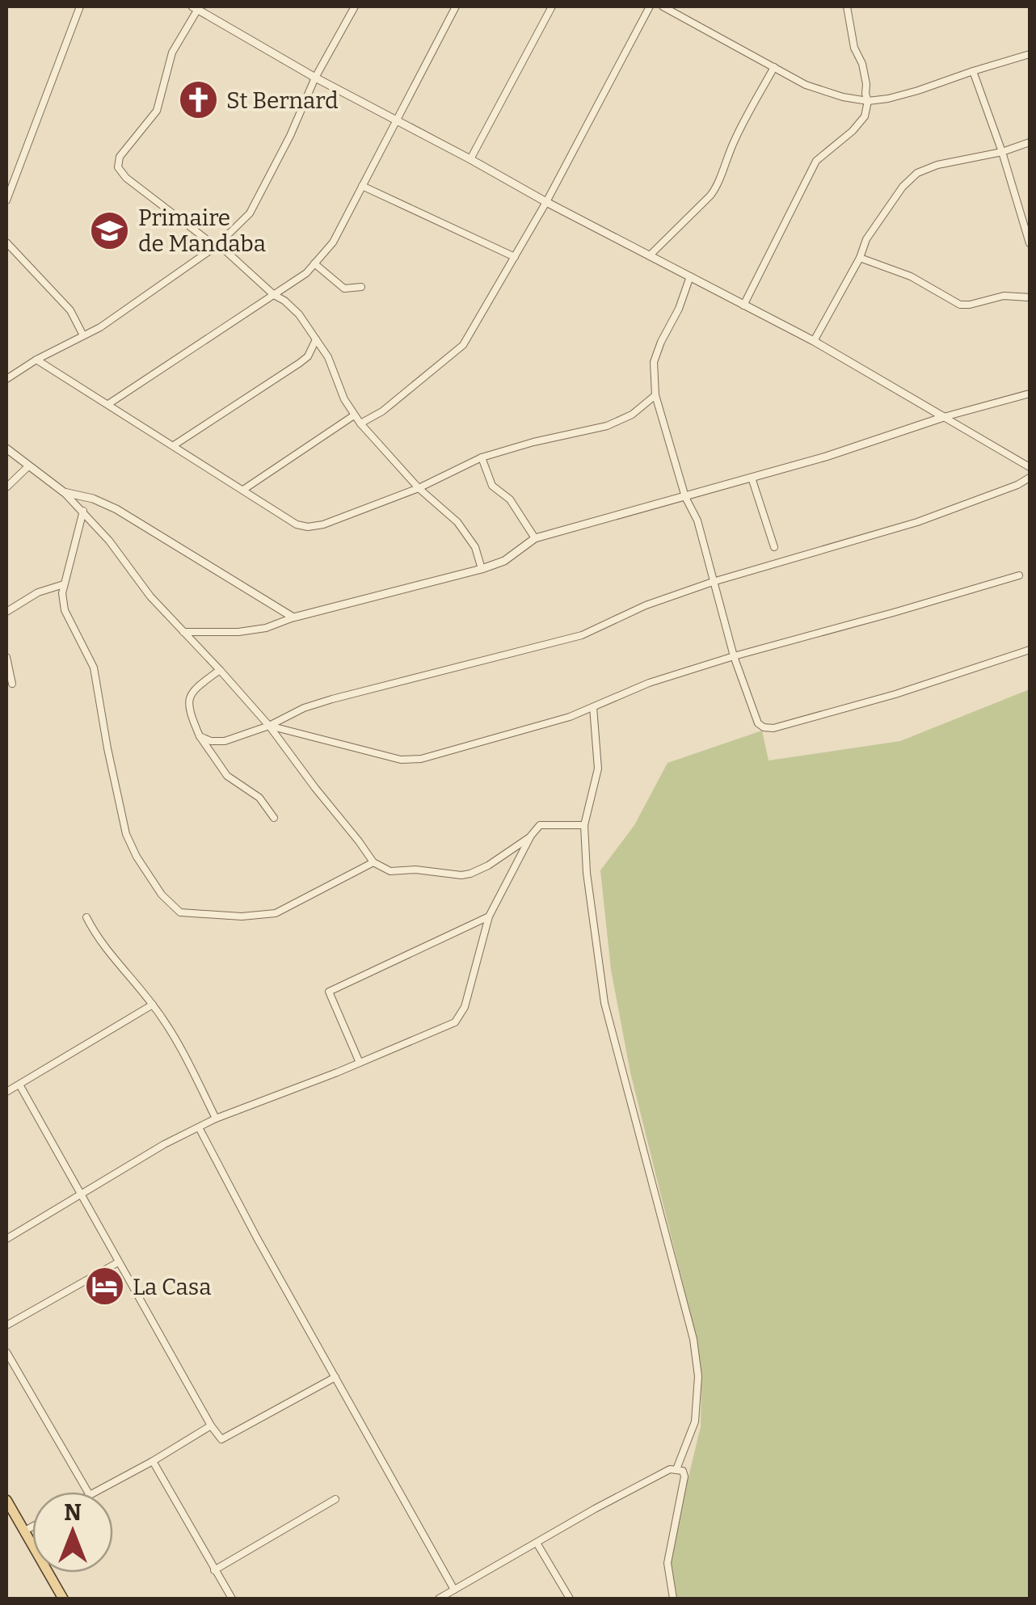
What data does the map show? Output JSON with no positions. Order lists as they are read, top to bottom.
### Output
{
  "places": {
    "church": ["St Bernard"],
    "school or university": ["Primaire de Mandaba"],
    "hotel": ["La Casa"]
  },
  "north": "top"
}
